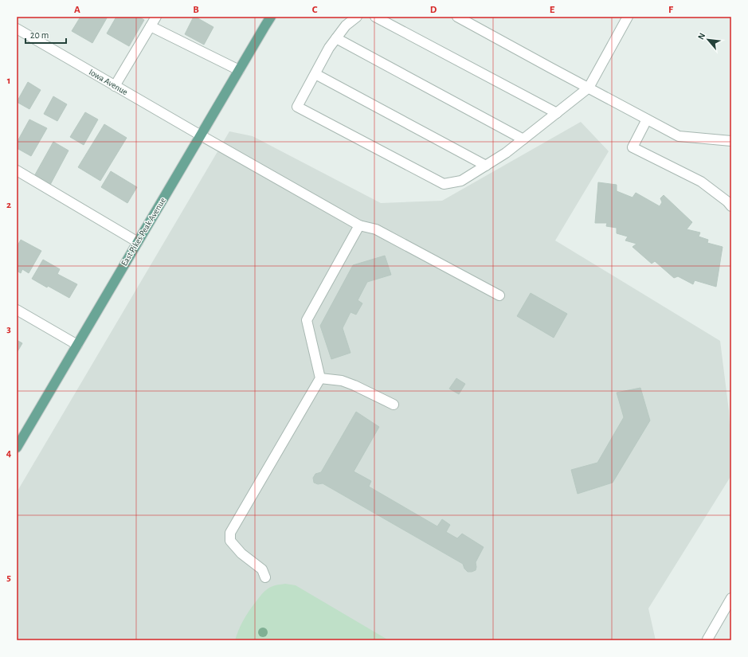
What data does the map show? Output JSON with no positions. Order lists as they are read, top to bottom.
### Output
{
  "streets": {
    "main road": ["East Pikes Peak Avenue"],
    "street": ["Iowa Avenue"]
  },
  "crossings": [
    ["Iowa Avenue", "East Pikes Peak Avenue"]
  ],
  "scale_bar": "20 m",
  "north": "top left",
  "grid": {
    "columns": [
      "A",
      "B",
      "C",
      "D",
      "E",
      "F"
    ],
    "rows": [
      "1",
      "2",
      "3",
      "4",
      "5"
    ]
  }
}
